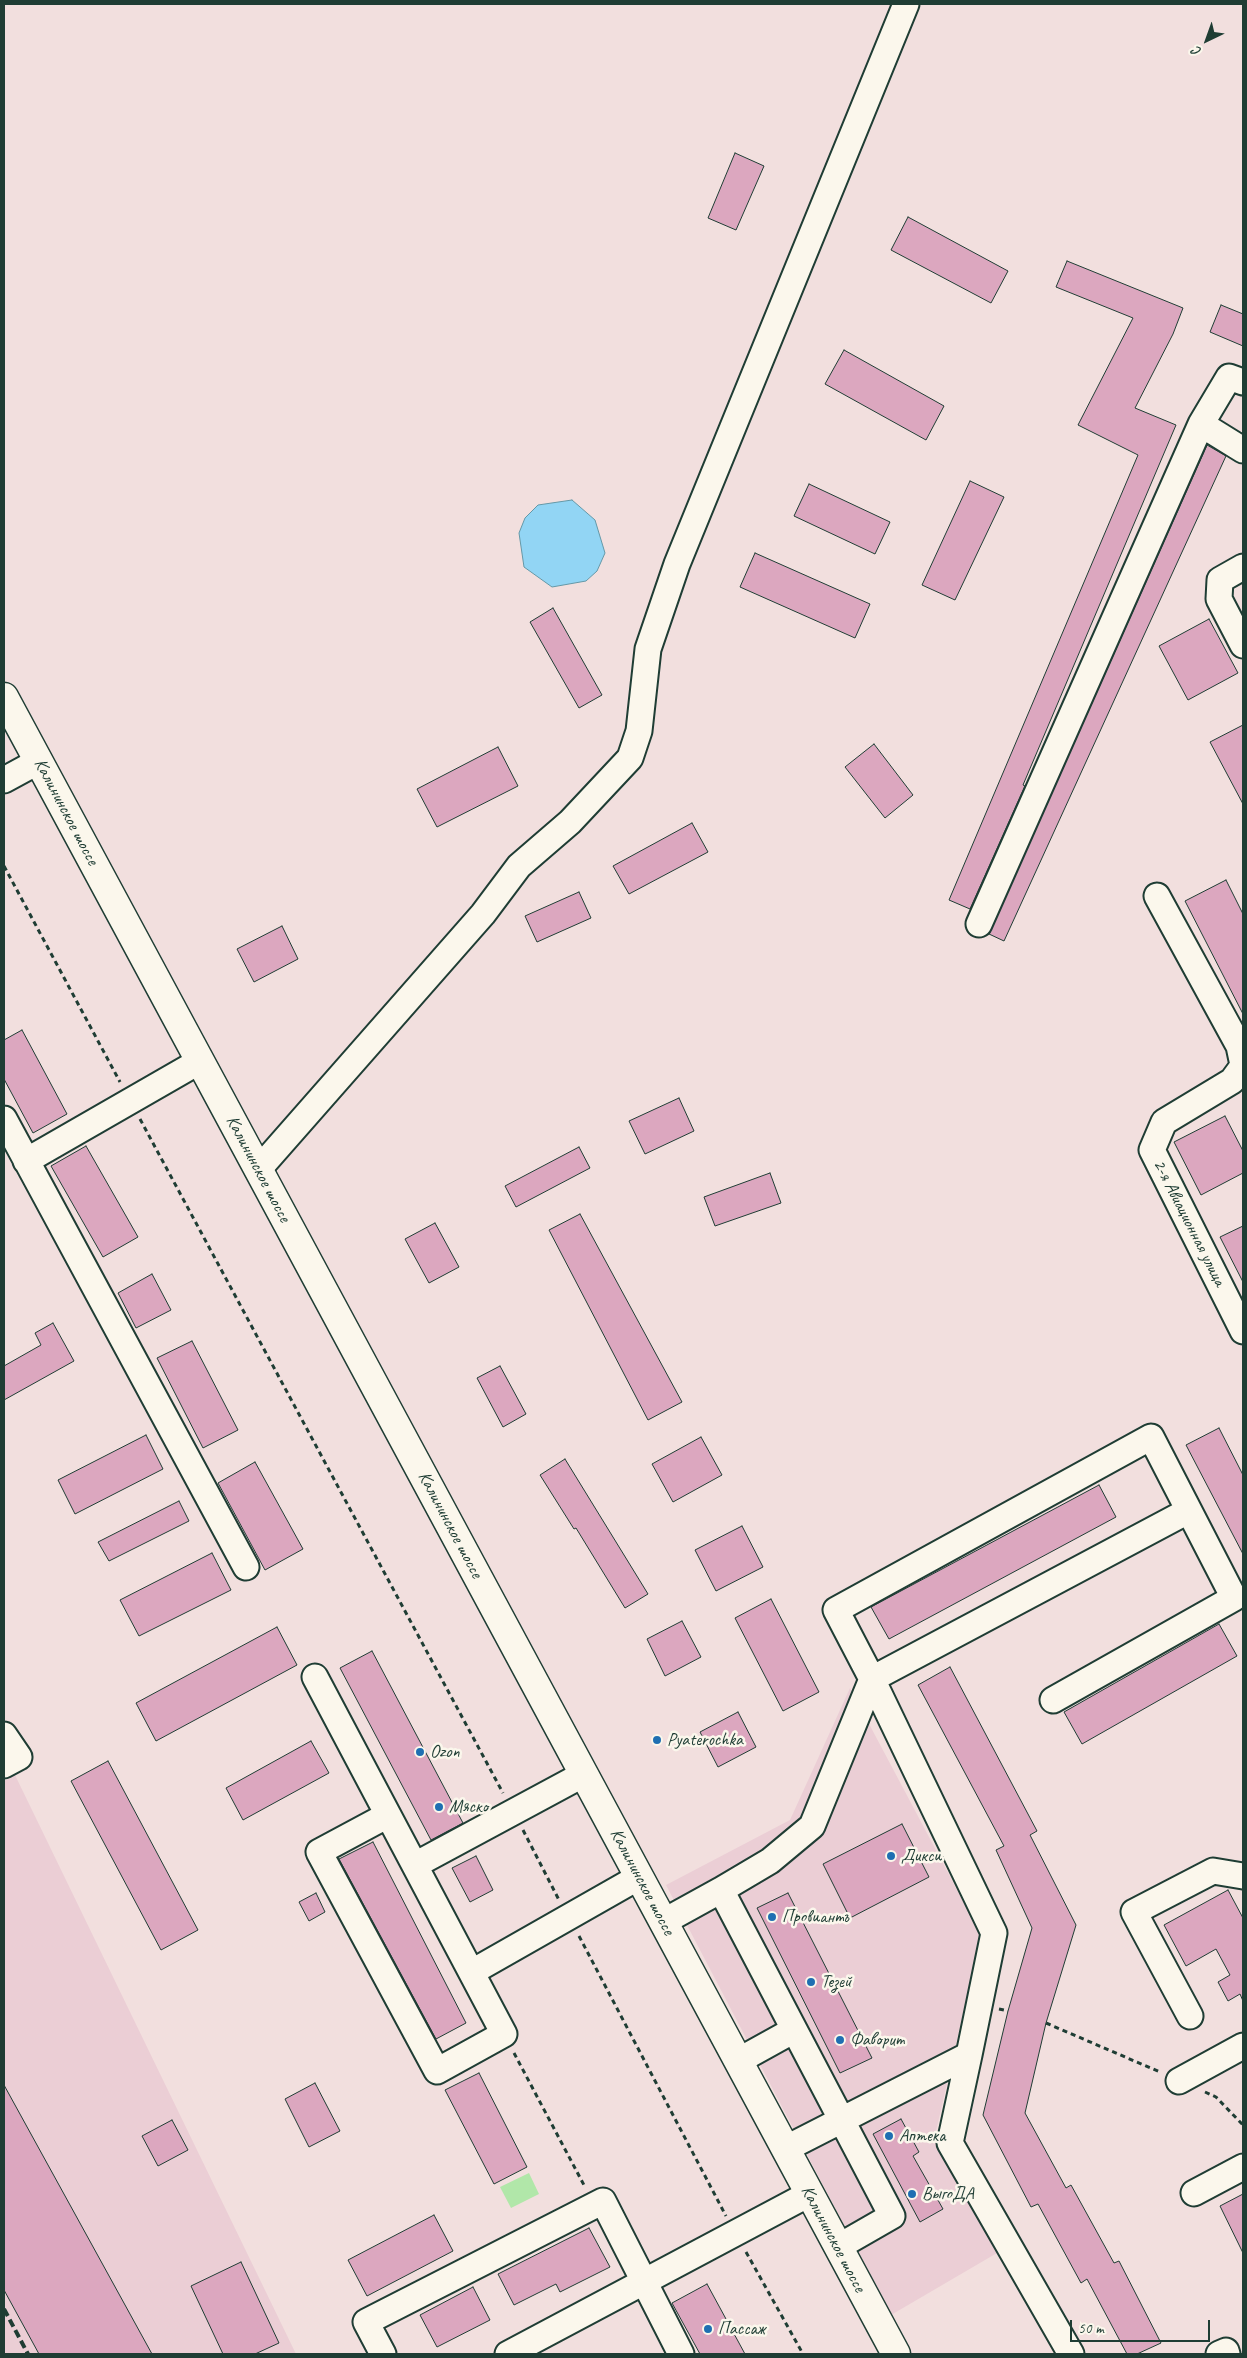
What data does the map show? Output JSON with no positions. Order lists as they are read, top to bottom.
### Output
{
  "streets": {
    "main road": ["Калининское шоссе"],
    "street": ["2-я Авиационная улица"]
  },
  "places": [
    "Pyaterochka",
    "Ozon",
    "Мяско",
    "Дикси",
    "Провиантъ",
    "Тезей",
    "Фаворит",
    "Аптека",
    "ВыгоДА",
    "Пассаж"
  ],
  "scale_bar": "50 m",
  "north": "bottom left"
}
